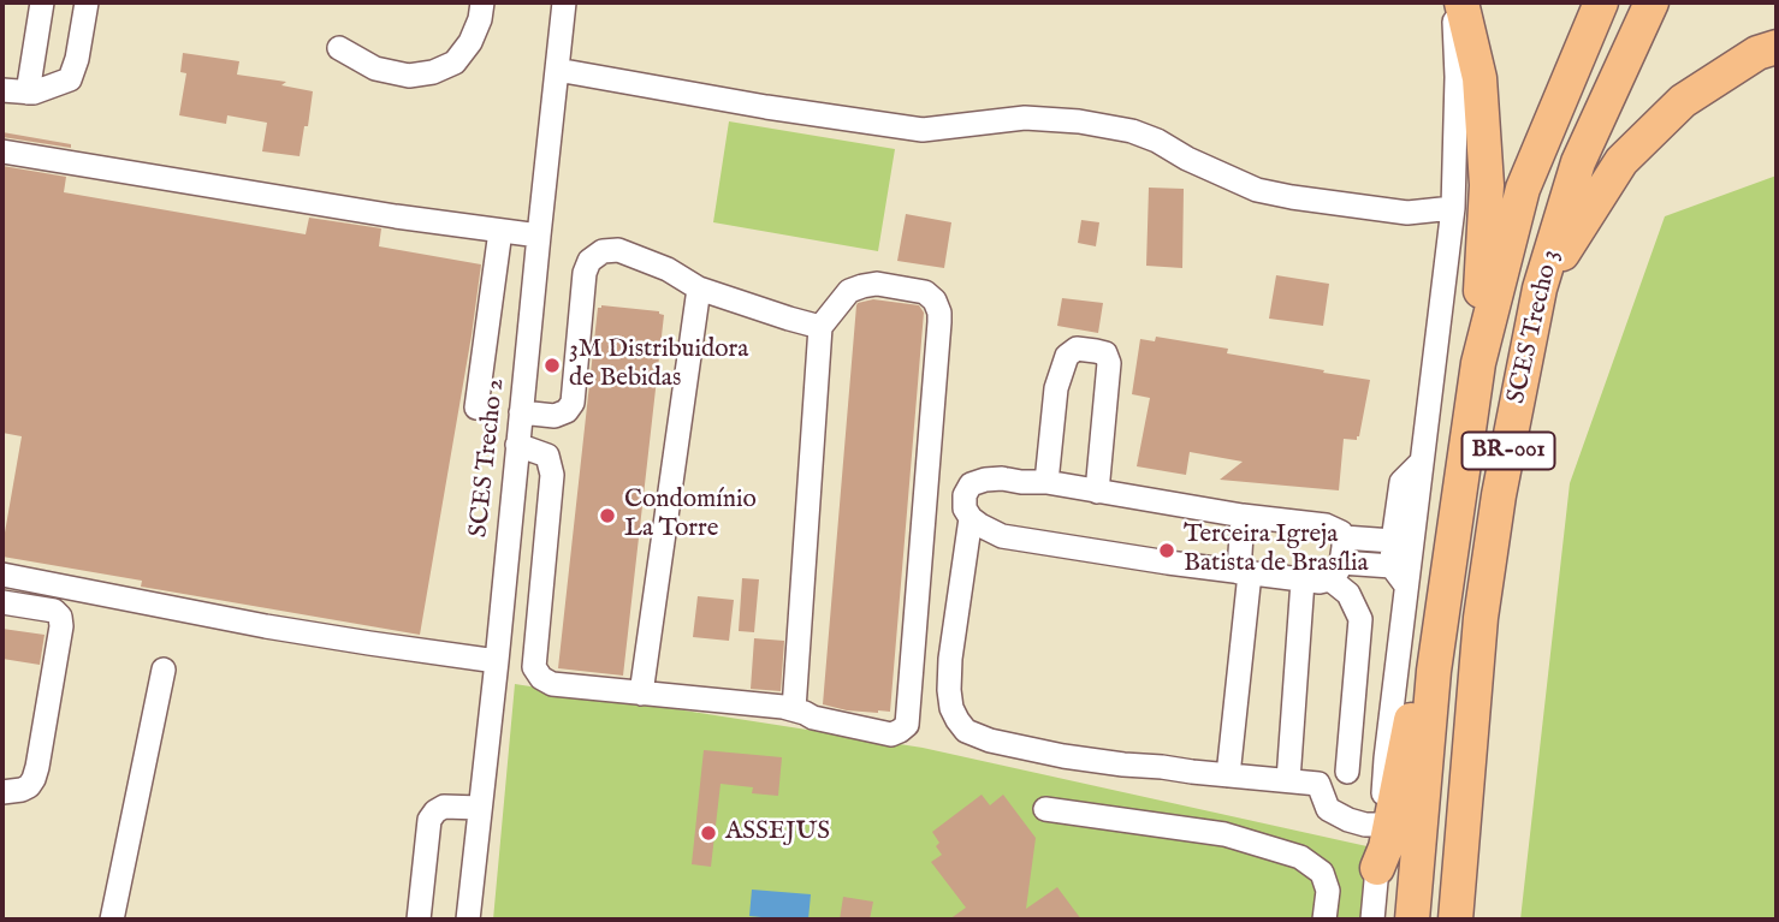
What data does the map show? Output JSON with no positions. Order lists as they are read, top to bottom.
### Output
{
  "streets": {
    "highway": ["SCES Trecho 3", "BR-001"],
    "street": ["SCES Trecho 2"]
  },
  "places": [
    "3M Distribuidora de Bebidas",
    "Condomínio La Torre",
    "Terceira Igreja Batista de Brasília",
    "ASSEJUS"
  ]
}
